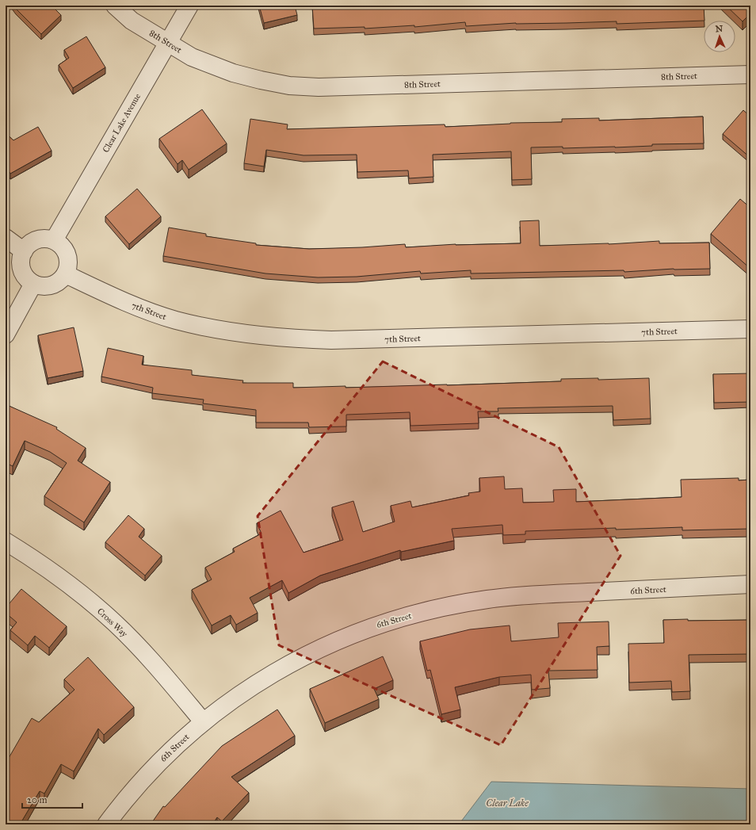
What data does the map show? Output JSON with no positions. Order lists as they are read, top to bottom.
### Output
{
  "streets": {
    "street": [
      "8th Street",
      "Clear Lake Avenue",
      "7th Street",
      "6th Street",
      "Cross Way"
    ]
  },
  "crossings": [
    ["8th Street", "Clear Lake Avenue"],
    ["Clear Lake Avenue", "7th Street"],
    ["6th Street", "Cross Way"]
  ],
  "water": ["Clear Lake"],
  "scale_bar": "20 m",
  "north": "top"
}
